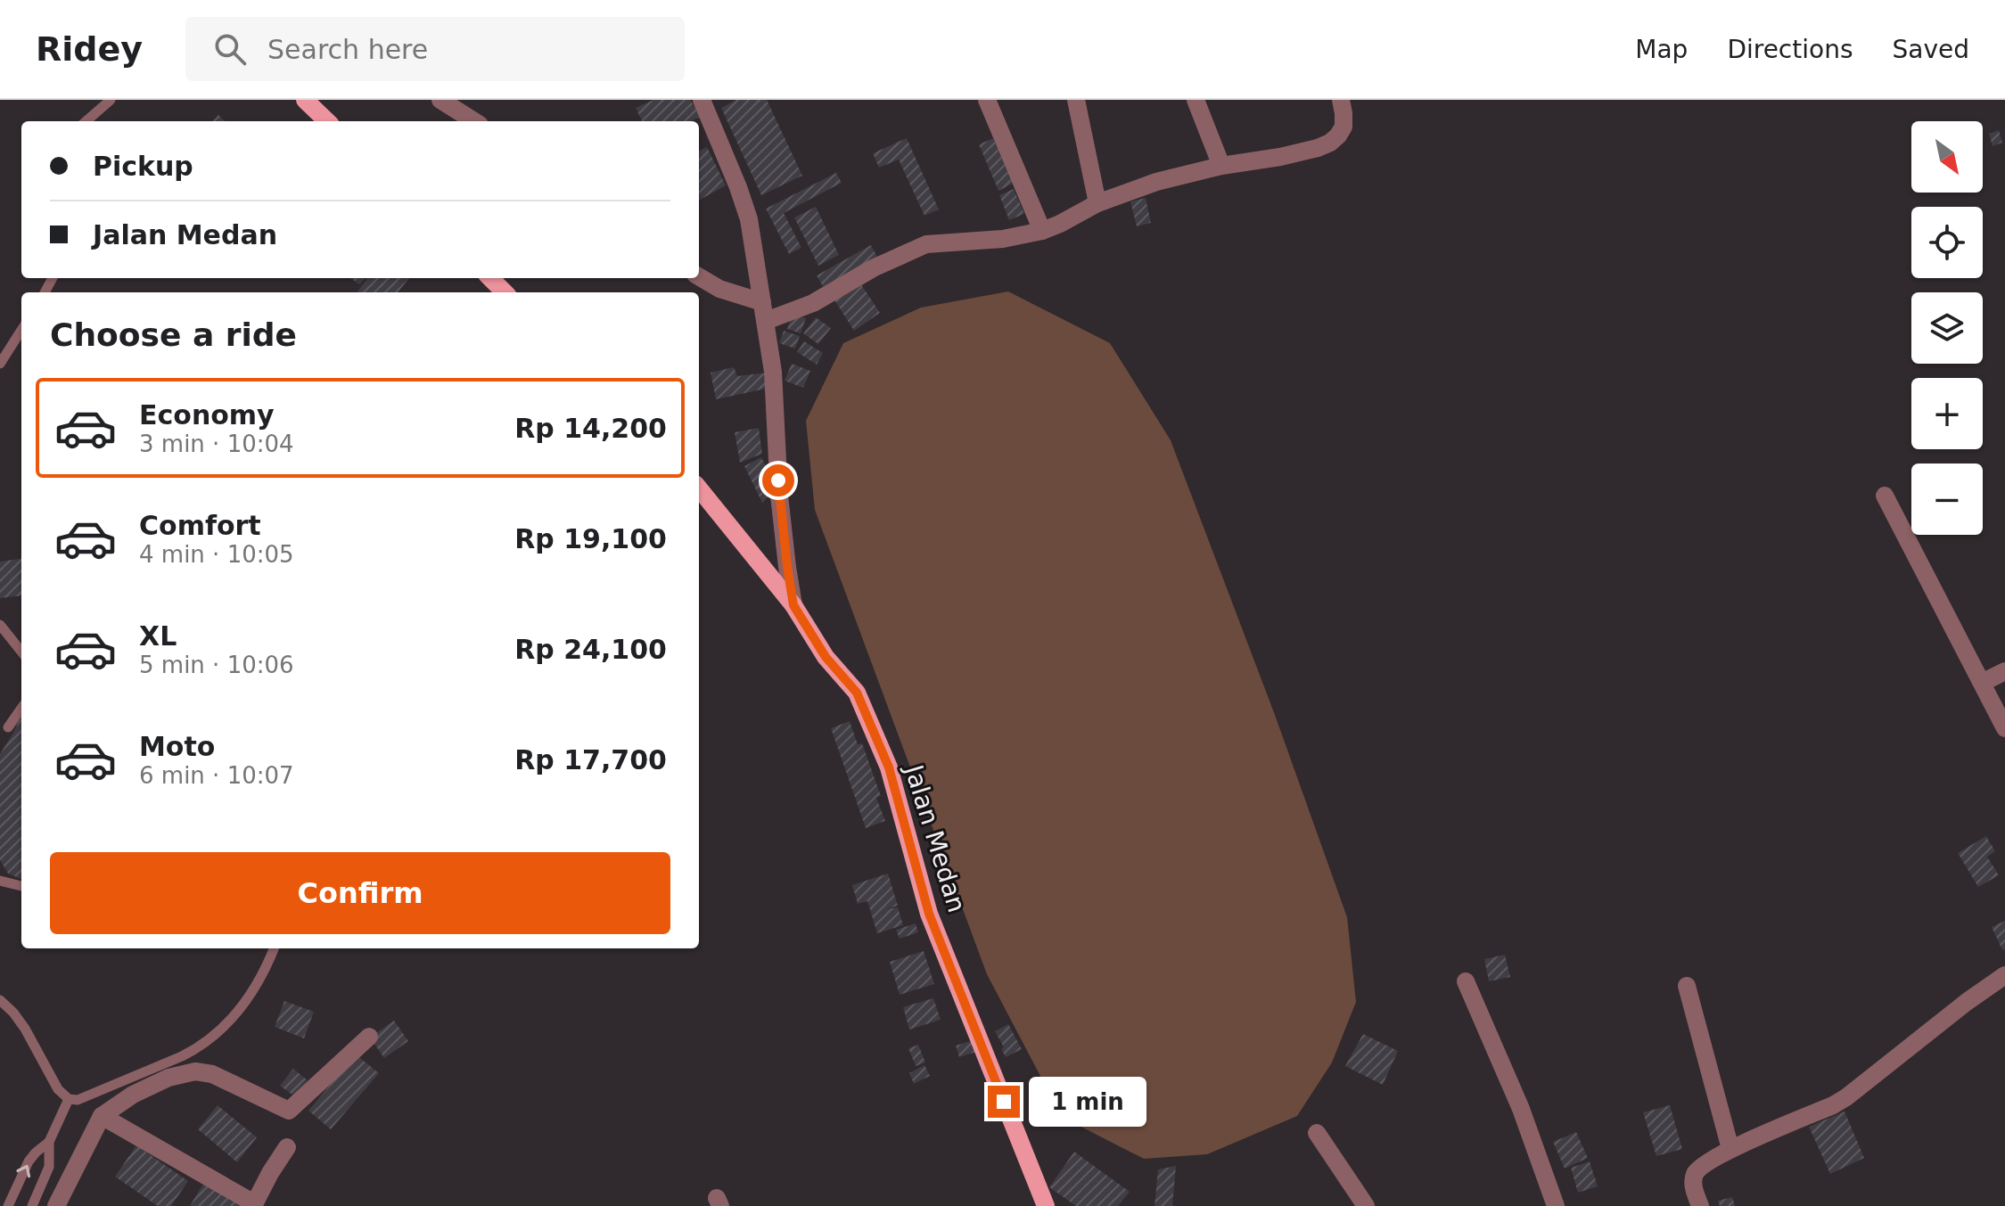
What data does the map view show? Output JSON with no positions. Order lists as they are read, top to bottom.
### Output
{
  "streets": {
    "main road": ["Jalan Medan"]
  },
  "north": "bottom right",
  "page": {
    "header": "Ridey",
    "search": "Search here",
    "nav": ["Map", "Directions", "Saved"],
    "map_buttons": ["+", "−"],
    "banner": ["Pickup", "Jalan Medan"],
    "heading": "Choose a ride",
    "list": [
      {
        "name": "Economy",
        "note": "3 min · 10:04",
        "value": "Rp 14,200"
      },
      {
        "name": "Comfort",
        "note": "4 min · 10:05",
        "value": "Rp 19,100"
      },
      {
        "name": "XL",
        "note": "5 min · 10:06",
        "value": "Rp 24,100"
      },
      {
        "name": "Moto",
        "note": "6 min · 10:07",
        "value": "Rp 17,700"
      }
    ],
    "buttons": "Confirm",
    "bubble": "1 min"
  }
}
